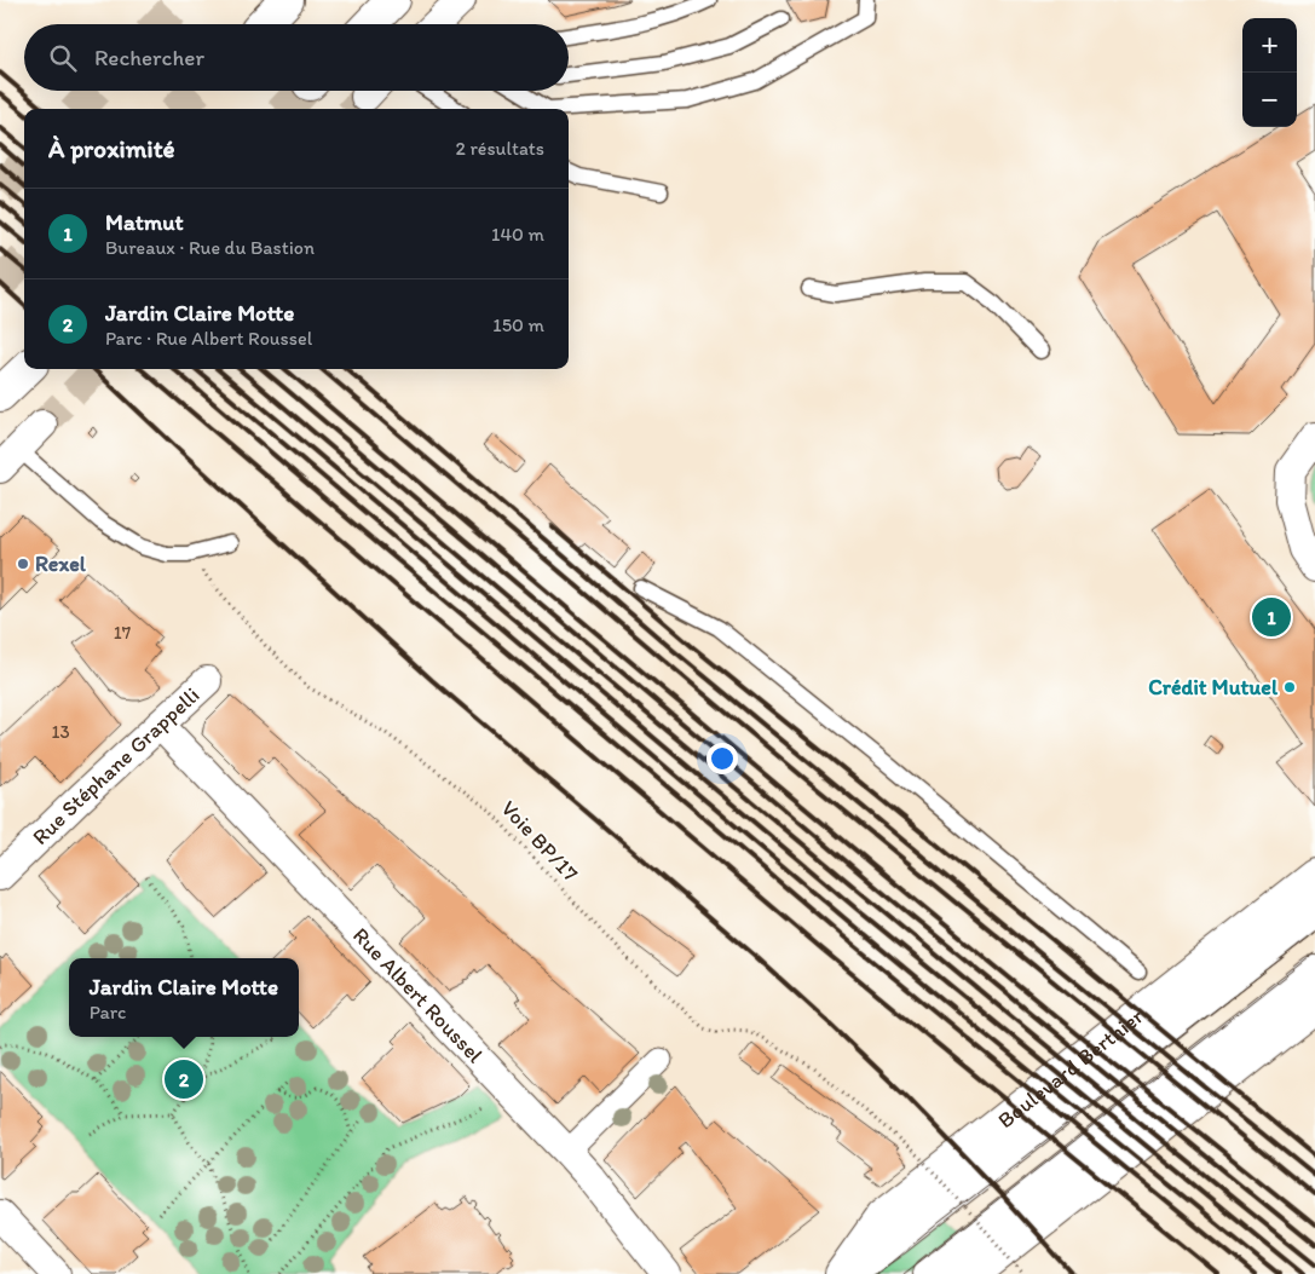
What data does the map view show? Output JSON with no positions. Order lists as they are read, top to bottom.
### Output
{
  "streets": {
    "main road": ["Boulevard Berthier"],
    "street": ["Rue Stéphane Grappelli", "Rue Albert Roussel"],
    "path": ["Voie BP/17"]
  },
  "crossings": [
    ["Rue Stéphane Grappelli", "Rue Albert Roussel"]
  ],
  "places": ["Rexel", "Crédit Mutuel"],
  "house_numbers": ["17", "13"],
  "page": {
    "map_buttons": ["+", "−"],
    "search": "Rechercher",
    "heading": ["À proximité", "2 résultats"],
    "list": [
      {
        "mark": "1",
        "name": "Matmut",
        "note": "Bureaux · Rue du Bastion",
        "value": "140 m"
      },
      {
        "mark": "2",
        "name": "Jardin Claire Motte",
        "note": "Parc · Rue Albert Roussel",
        "value": "150 m"
      }
    ],
    "pins": ["1", "2"],
    "popup": ["Jardin Claire Motte", "Parc"]
  }
}
